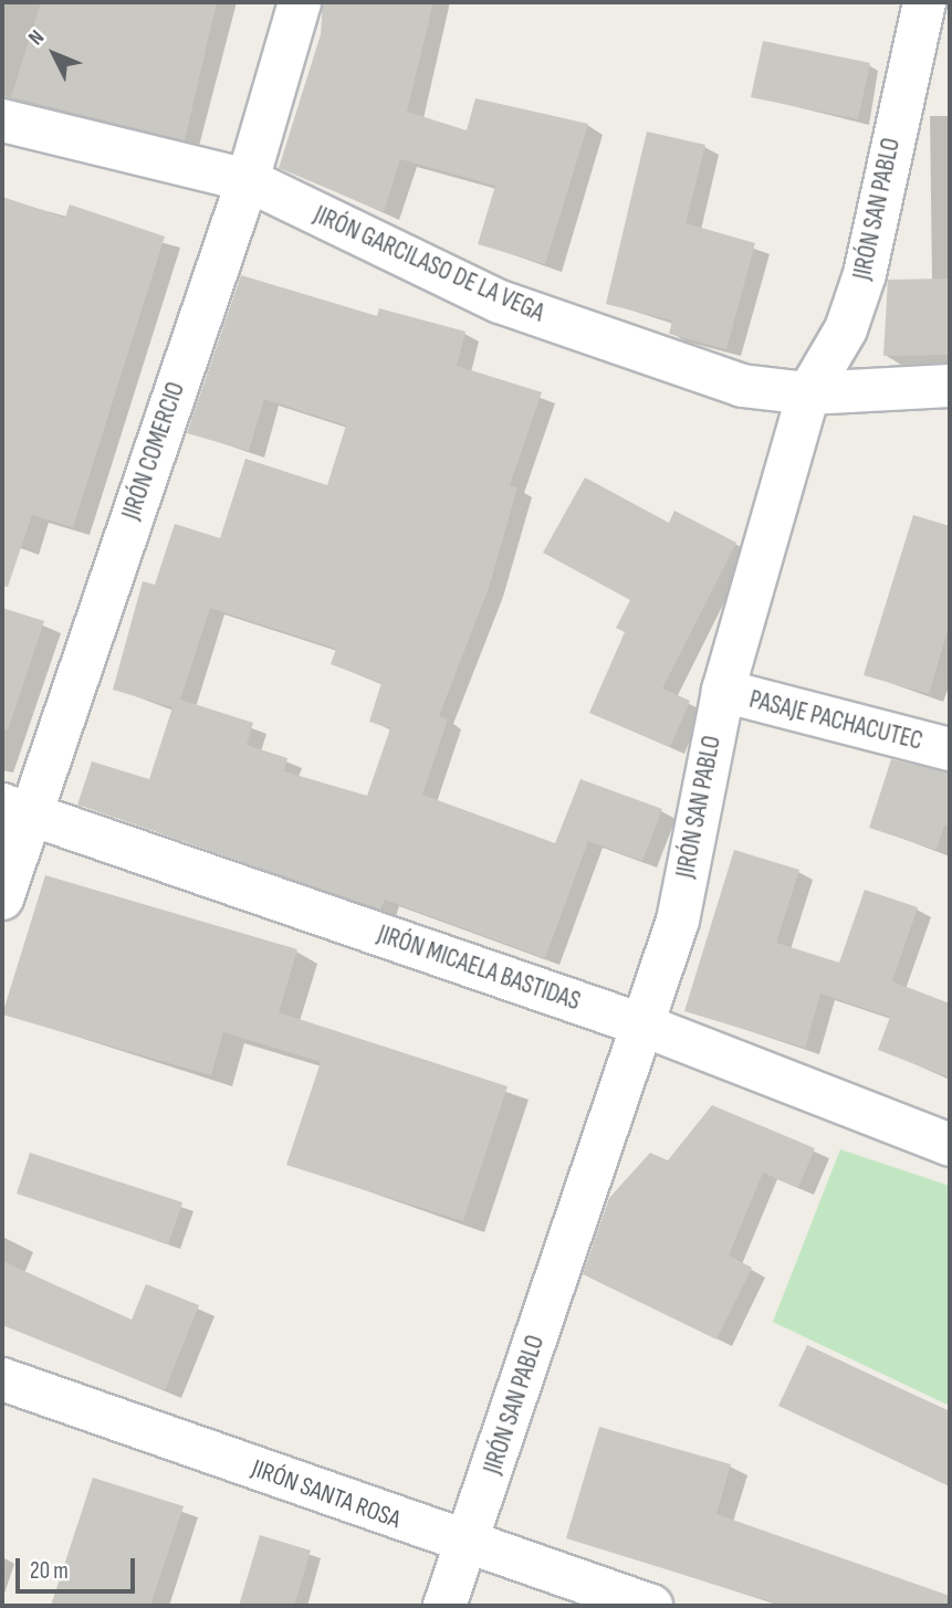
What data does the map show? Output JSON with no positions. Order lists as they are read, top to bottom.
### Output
{
  "streets": {
    "street": [
      "JIRÓN SAN PABLO",
      "JIRÓN GARCILASO DE LA VEGA",
      "JIRÓN COMERCIO",
      "PASAJE PACHACUTEC",
      "JIRÓN MICAELA BASTIDAS",
      "JIRÓN SANTA ROSA"
    ]
  },
  "crossings": [
    ["JIRÓN SAN PABLO", "JIRÓN GARCILASO DE LA VEGA"],
    ["JIRÓN SAN PABLO", "PASAJE PACHACUTEC"],
    ["JIRÓN SAN PABLO", "JIRÓN MICAELA BASTIDAS"],
    ["JIRÓN SAN PABLO", "JIRÓN SANTA ROSA"],
    ["JIRÓN GARCILASO DE LA VEGA", "JIRÓN COMERCIO"],
    ["JIRÓN COMERCIO", "JIRÓN MICAELA BASTIDAS"]
  ],
  "scale_bar": "20 m",
  "north": "top left"
}
